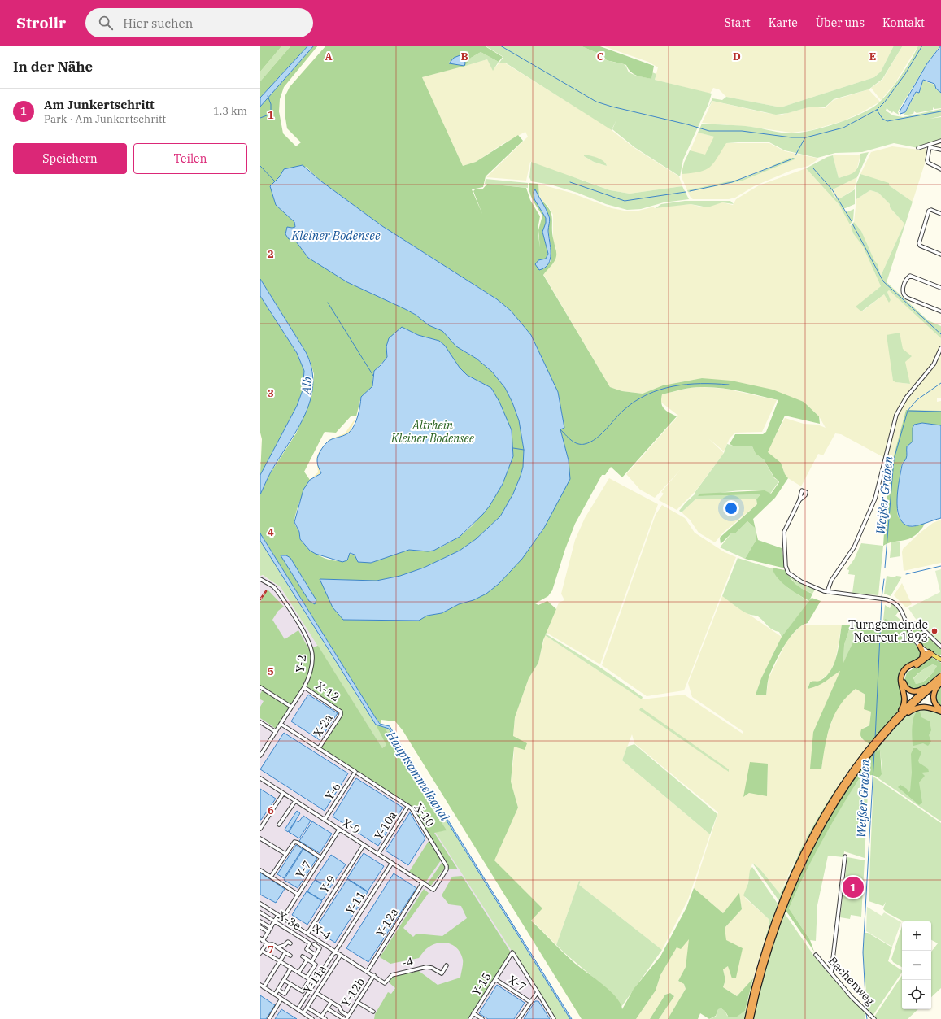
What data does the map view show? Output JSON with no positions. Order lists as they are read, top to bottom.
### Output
{
  "streets": {
    "street": [
      "Y-2",
      "X-12",
      "X-2a",
      "Y-6",
      "X-10",
      "Y-10a",
      "X-9",
      "Y-7",
      "Y-9",
      "Y-11",
      "X-3e",
      "Y-12a",
      "X-4",
      "-4",
      "Y-11a",
      "Bachenweg",
      "X-7",
      "Y-15",
      "Y-12b"
    ]
  },
  "crossings": [
    ["Y-2", "X-12"],
    ["Y-2", "X-10"],
    ["X-12", "X-2a"],
    ["X-2a", "X-10"],
    ["Y-6", "X-10"],
    ["Y-6", "X-9"],
    ["X-10", "Y-10a"],
    ["X-10", "X-9"],
    ["Y-10a", "X-9"],
    ["X-9", "Y-7"],
    ["X-9", "Y-9"],
    ["X-9", "Y-11"],
    ["X-9", "Y-12a"],
    ["Y-7", "X-4"],
    ["Y-9", "X-4"],
    ["Y-11", "X-4"],
    ["Y-12a", "X-4"],
    ["X-4", "-4"],
    ["X-4", "Y-11a"],
    ["X-4", "Y-12b"],
    ["-4", "Y-12b"],
    ["X-7", "Y-15"]
  ],
  "water": [
    "Kleiner Bodensee",
    "Alb",
    "Weißer Graben",
    "Hauptsammelkanal"
  ],
  "parks": ["Altrhein Kleiner Bodensee"],
  "places": ["Turngemeinde Neureut 1893"],
  "page": {
    "header": "Strollr",
    "search": "Hier suchen",
    "nav": [
      "Start",
      "Karte",
      "Über uns",
      "Kontakt"
    ],
    "heading": "In der Nähe",
    "list": [
      {
        "mark": "1",
        "name": "Am Junkertschritt",
        "note": "Park · Am Junkertschritt",
        "value": "1.3 km"
      }
    ],
    "buttons": ["Speichern", "Teilen"],
    "pins": "1",
    "map_buttons": ["+", "−"]
  },
  "grid": {
    "columns": [
      "A",
      "B",
      "C",
      "D",
      "E"
    ],
    "rows": [
      "1",
      "2",
      "3",
      "4",
      "5",
      "6",
      "7"
    ]
  }
}
